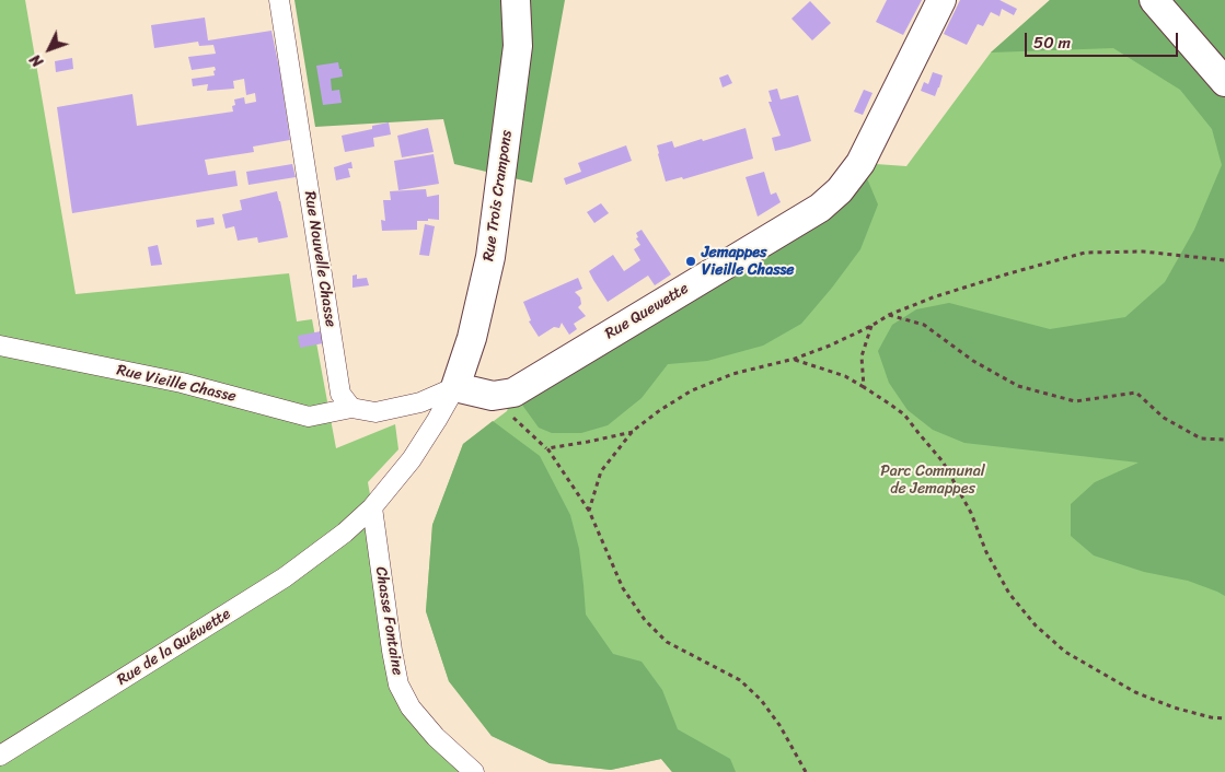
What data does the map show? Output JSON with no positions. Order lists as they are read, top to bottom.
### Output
{
  "streets": {
    "street": [
      "Rue Trois Crampons",
      "Rue Nouvelle Chasse",
      "Rue Quewette",
      "Rue Vieille Chasse",
      "Chasse Fontaine",
      "Rue de la Quéwette"
    ]
  },
  "crossings": [
    ["Rue Trois Crampons", "Rue Quewette"],
    ["Rue Trois Crampons", "Rue de la Quéwette"],
    ["Rue Nouvelle Chasse", "Rue Vieille Chasse"],
    ["Rue Quewette", "Rue de la Quéwette"],
    ["Chasse Fontaine", "Rue de la Quéwette"]
  ],
  "parks": ["Parc Communal de Jemappes"],
  "places": ["Jemappes Vieille Chasse"],
  "scale_bar": "50 m",
  "north": "bottom left"
}
